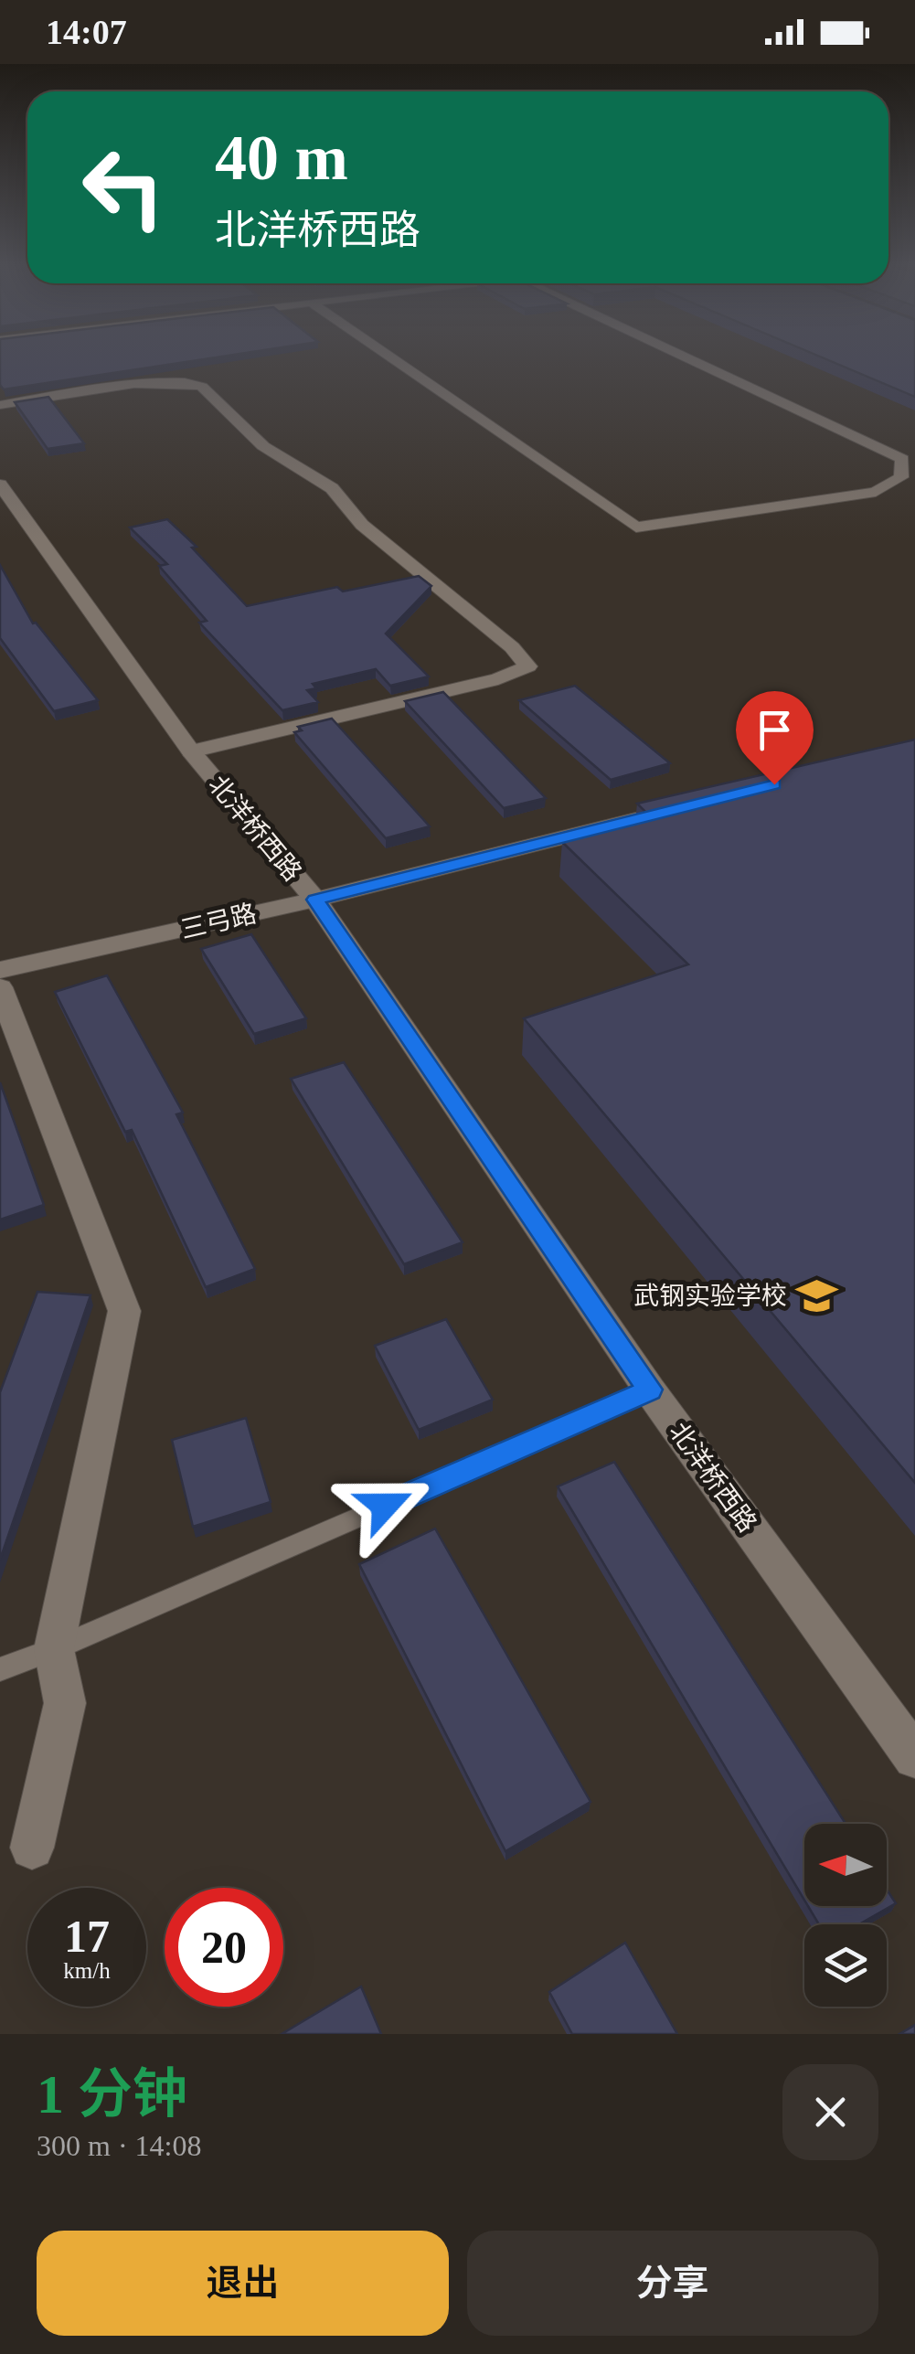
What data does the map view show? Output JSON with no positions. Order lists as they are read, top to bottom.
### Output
{
  "streets": {
    "street": ["北洋桥西路", "三弓路"]
  },
  "crossings": [
    ["北洋桥西路", "三弓路"]
  ],
  "places": {
    "school or university": ["武钢实验学校"]
  },
  "north": "left",
  "page": {
    "status": "14:07",
    "turn": ["40 m", "北洋桥西路"],
    "speed": "17 km/h",
    "limit": "20",
    "heading": ["1 分钟", "300 m · 14:08"],
    "buttons": ["退出", "分享"]
  }
}
